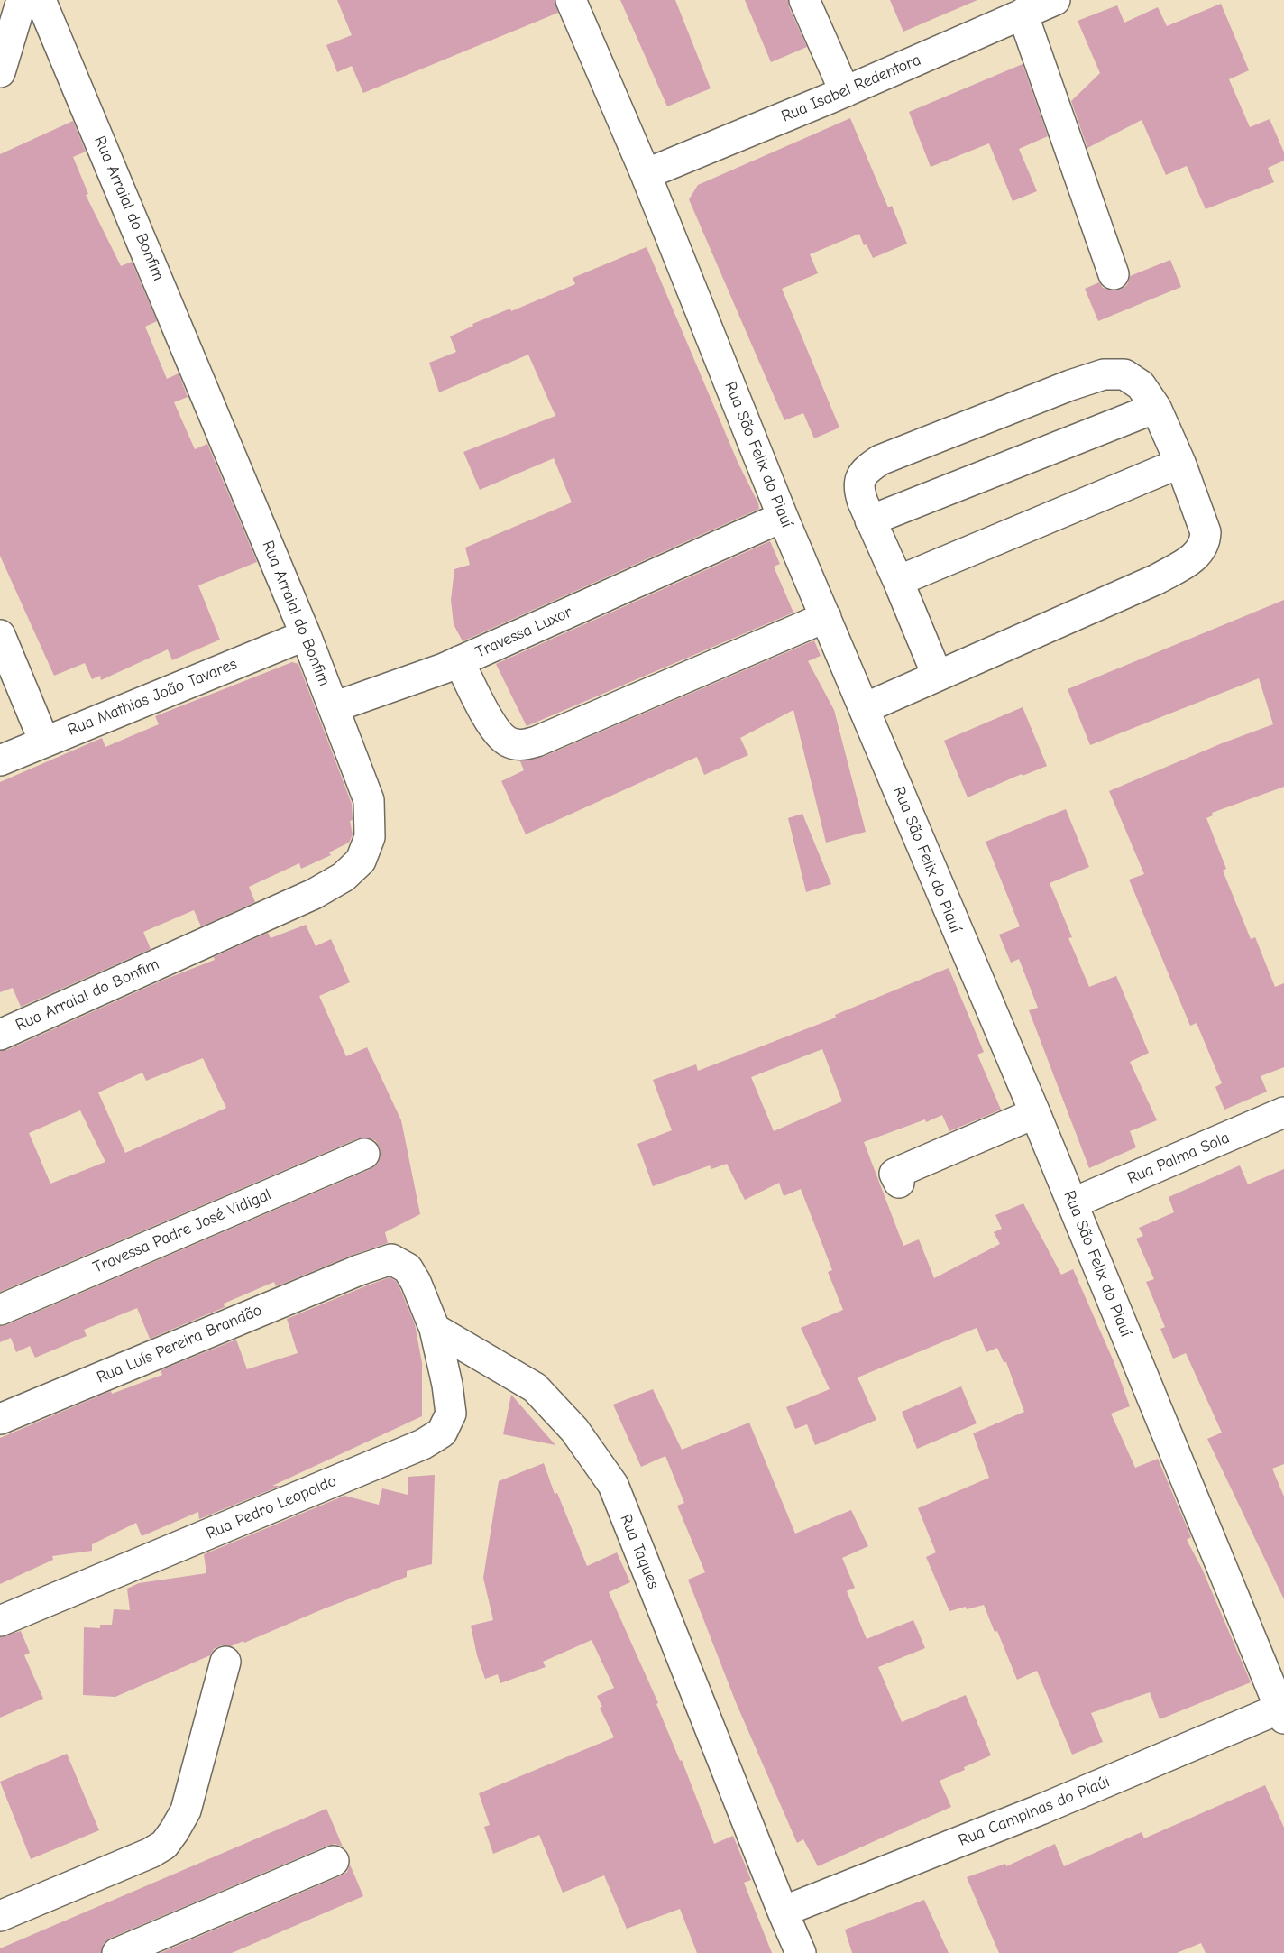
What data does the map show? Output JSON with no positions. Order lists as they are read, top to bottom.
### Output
{
  "streets": {
    "street": [
      "Rua Isabel Redentora",
      "Rua Arraial do Bonfim",
      "Rua São Felix do Piauí",
      "Travessa Luxor",
      "Rua Mathias João Tavares",
      "Rua Palma Sola",
      "Travessa Padre José Vidigal",
      "Rua Luís Pereira Brandão",
      "Rua Pedro Leopoldo",
      "Rua Taques",
      "Rua Campinas do Piaúi"
    ]
  },
  "crossings": [
    ["Rua Isabel Redentora", "Rua São Felix do Piauí"],
    ["Rua Arraial do Bonfim", "Rua Mathias João Tavares"],
    ["Rua São Felix do Piauí", "Travessa Luxor"],
    ["Rua São Felix do Piauí", "Rua Palma Sola"],
    ["Rua São Felix do Piauí", "Rua Campinas do Piaúi"],
    ["Rua Luís Pereira Brandão", "Rua Pedro Leopoldo"],
    ["Rua Luís Pereira Brandão", "Rua Taques"],
    ["Rua Pedro Leopoldo", "Rua Taques"],
    ["Rua Taques", "Rua Campinas do Piaúi"]
  ]
}
